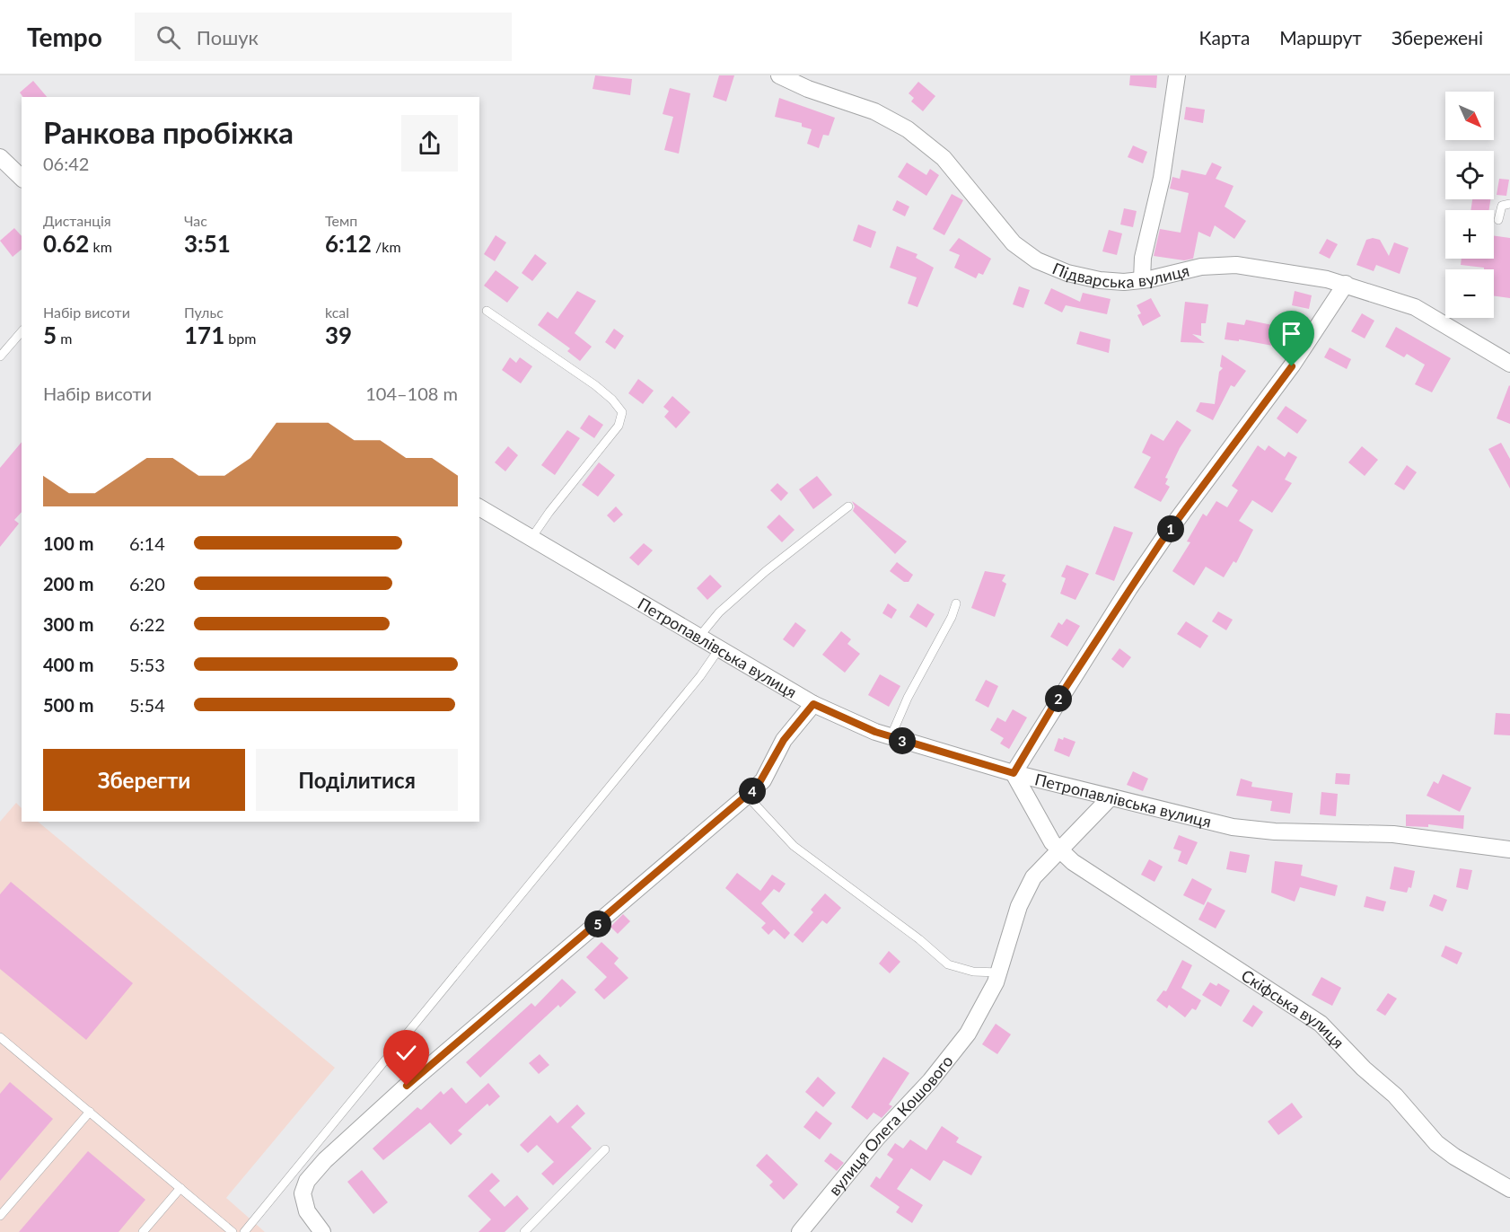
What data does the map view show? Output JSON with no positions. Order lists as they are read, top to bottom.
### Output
{
  "streets": {
    "street": [
      "Підварська вулиця",
      "Петропавлівська вулиця",
      "Скіфська вулиця",
      "вулиця Олега Кошового"
    ]
  },
  "crossings": [
    ["Петропавлівська вулиця", "Скіфська вулиця"],
    ["Петропавлівська вулиця", "вулиця Олега Кошового"],
    ["Скіфська вулиця", "вулиця Олега Кошового"]
  ],
  "north": "bottom right",
  "page": {
    "header": "Tempo",
    "search": "Пошук",
    "nav": ["Карта", "Маршрут", "Збережені"],
    "map_buttons": ["+", "−"],
    "heading": ["Ранкова пробіжка", "06:42"],
    "stats": [
      ["Дистанція", "0.62 km"],
      ["Час", "3:51"],
      ["Темп", "6:12 /km"],
      ["Набір висоти", "5 m"],
      ["Пульс", "171 bpm"],
      ["kcal", "39"]
    ],
    "chart": ["Набір висоти", "104–108 m"],
    "pins": [
      "1",
      "2",
      "3",
      "4",
      "5"
    ],
    "list": [
      {
        "name": "100 m",
        "note": "6:14"
      },
      {
        "name": "200 m",
        "note": "6:20"
      },
      {
        "name": "300 m",
        "note": "6:22"
      },
      {
        "name": "400 m",
        "note": "5:53"
      },
      {
        "name": "500 m",
        "note": "5:54"
      }
    ],
    "buttons": ["Зберегти", "Поділитися"]
  }
}
